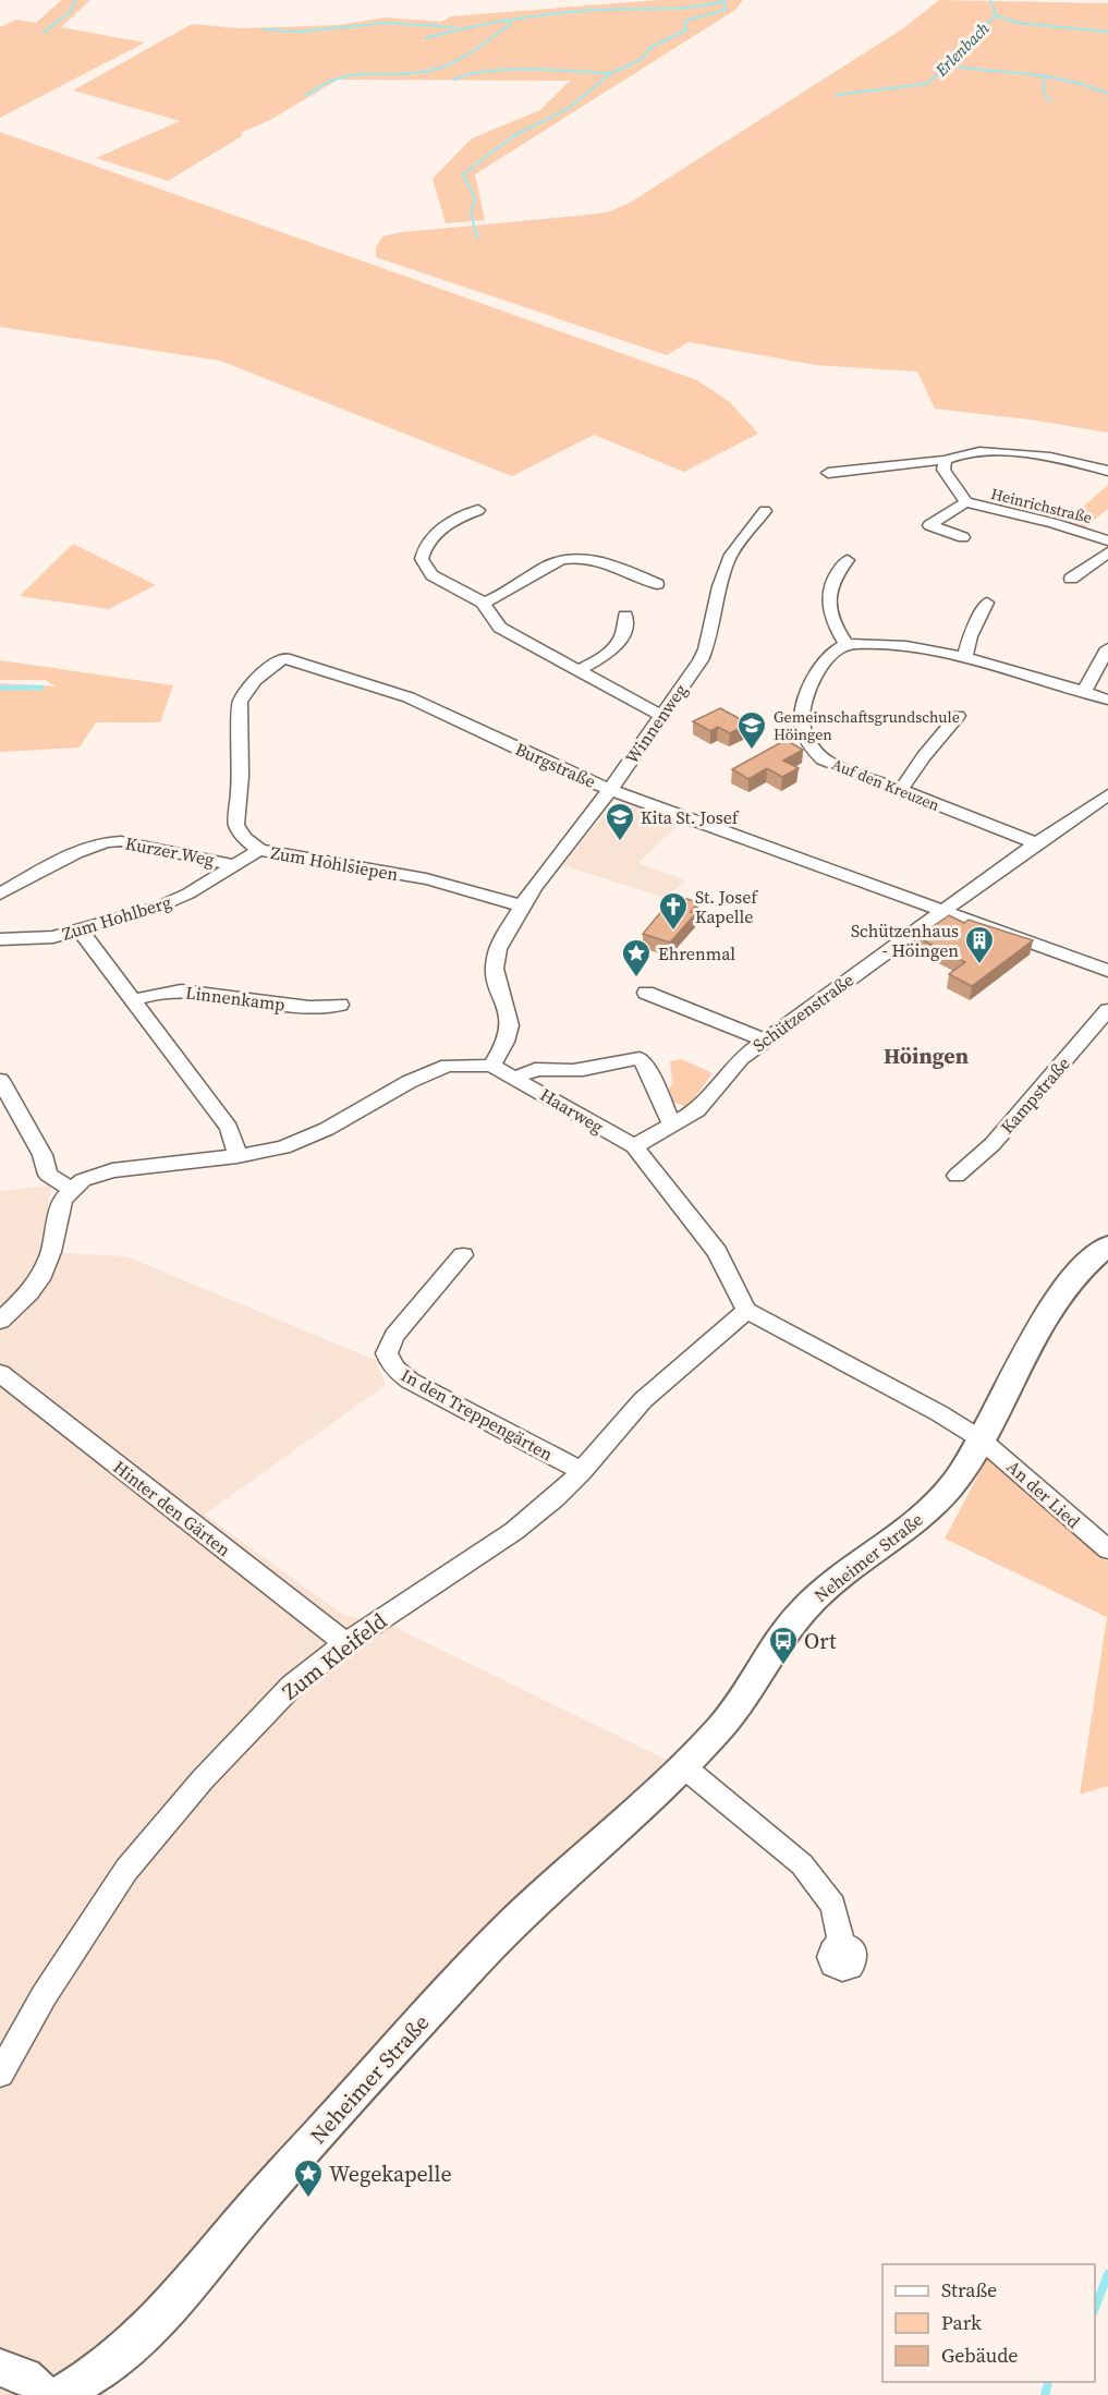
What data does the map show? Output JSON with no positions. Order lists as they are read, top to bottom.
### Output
{
  "streets": {
    "main road": ["Neheimer Straße"],
    "street": [
      "Heinrichstraße",
      "Winnenweg",
      "Burgstraße",
      "Auf den Kreuzen",
      "Kurzer Weg",
      "Zum Hohlsiepen",
      "Zum Hohlberg",
      "Linnenkamp",
      "Schützenstraße",
      "Kampstraße",
      "Haarweg",
      "In den Treppengärten",
      "An der Lied",
      "Hinter den Gärten",
      "Zum Kleifeld"
    ]
  },
  "crossings": [
    ["Winnenweg", "Burgstraße"],
    ["Winnenweg", "Zum Hohlsiepen"],
    ["Winnenweg", "Haarweg"],
    ["Burgstraße", "Zum Hohlsiepen"],
    ["Burgstraße", "Schützenstraße"],
    ["Auf den Kreuzen", "Schützenstraße"],
    ["Kurzer Weg", "Zum Hohlberg"],
    ["Zum Hohlsiepen", "Zum Hohlberg"],
    ["Schützenstraße", "Haarweg"],
    ["Haarweg", "Zum Kleifeld"],
    ["In den Treppengärten", "Zum Kleifeld"],
    ["An der Lied", "Neheimer Straße"],
    ["Hinter den Gärten", "Zum Kleifeld"]
  ],
  "districts": ["Höingen"],
  "water": ["Erlenbach"],
  "places": {
    "school or university": ["Gemeinschaftsgrundschule Höingen", "Kita St. Josef"],
    "church": ["St. Josef Kapelle"],
    "building": ["Schützenhaus - Höingen"],
    "place": ["Ehrenmal", "Wegekapelle"],
    "bus stop": ["Ort"]
  },
  "legend": ["Straße", "Park", "Gebäude"]
}
